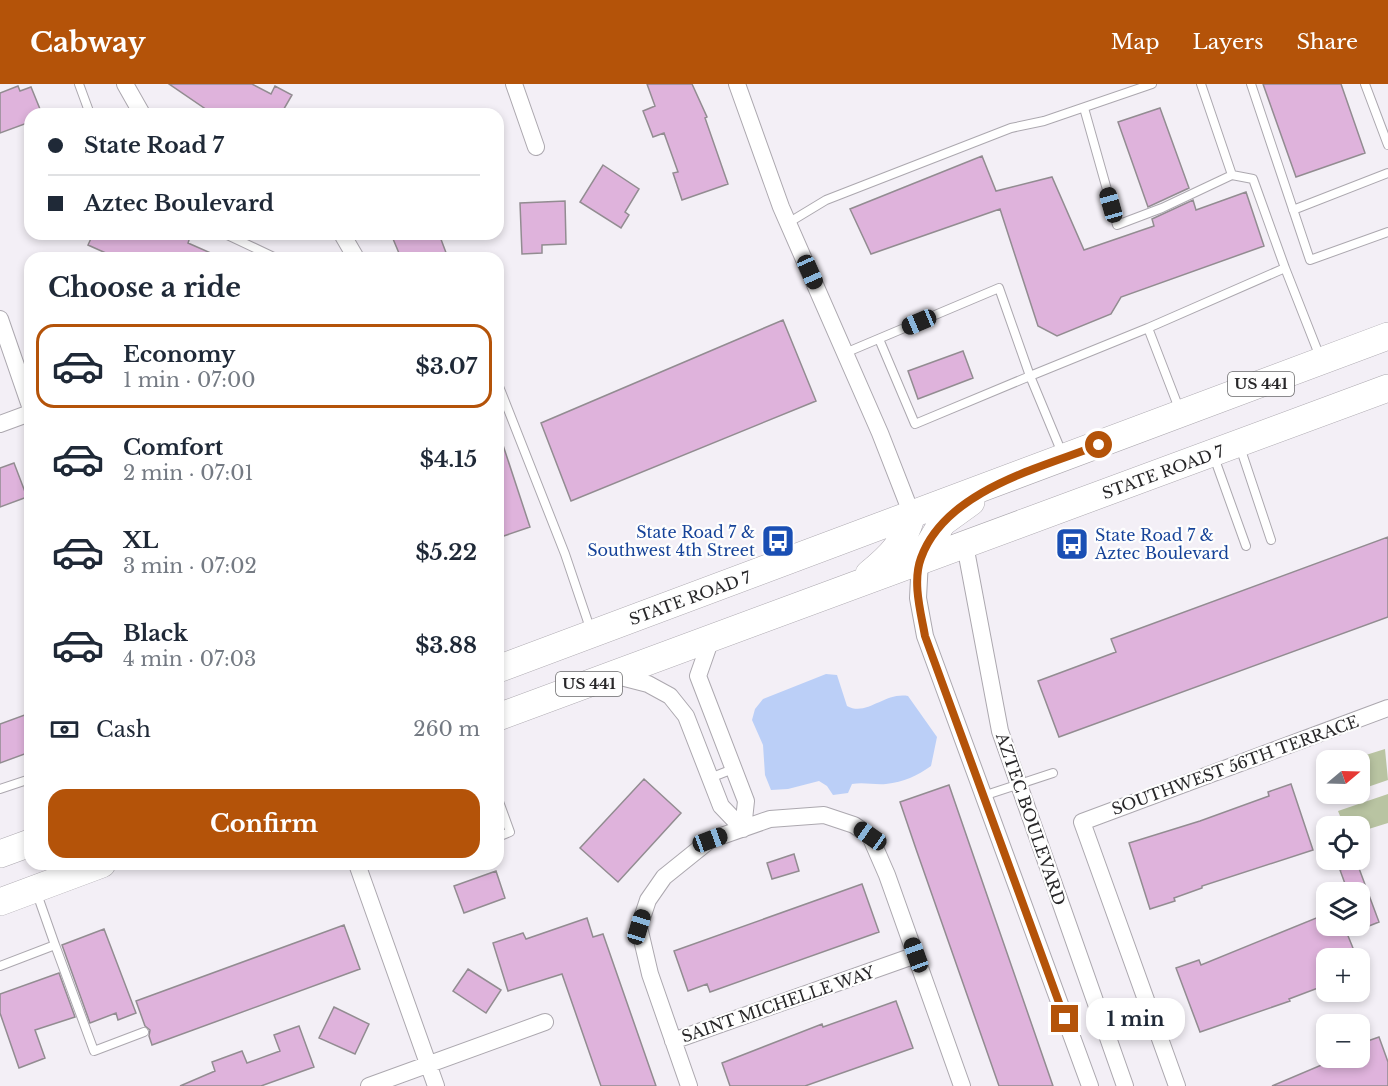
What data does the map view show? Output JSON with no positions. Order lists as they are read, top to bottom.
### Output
{
  "streets": {
    "main road": ["US 441", "STATE ROAD 7"],
    "street": ["SOUTHWEST 56TH TERRACE", "AZTEC BOULEVARD", "SAINT MICHELLE WAY"]
  },
  "crossings": [
    ["STATE ROAD 7", "AZTEC BOULEVARD"]
  ],
  "places": {
    "bus stop": ["State Road 7 & Southwest 4th Street", "State Road 7 & Aztec Boulevard"]
  },
  "north": "right",
  "page": {
    "header": "Cabway",
    "nav": ["Map", "Layers", "Share"],
    "banner": ["State Road 7", "Aztec Boulevard"],
    "heading": "Choose a ride",
    "list": [
      {
        "name": "Economy",
        "note": "1 min · 07:00",
        "value": "$3.07"
      },
      {
        "name": "Comfort",
        "note": "2 min · 07:01",
        "value": "$4.15"
      },
      {
        "name": "XL",
        "note": "3 min · 07:02",
        "value": "$5.22"
      },
      {
        "name": "Black",
        "note": "4 min · 07:03",
        "value": "$3.88"
      }
    ],
    "pay": ["Cash", "260 m"],
    "map_buttons": ["+", "−"],
    "buttons": "Confirm",
    "bubble": "1 min"
  }
}
